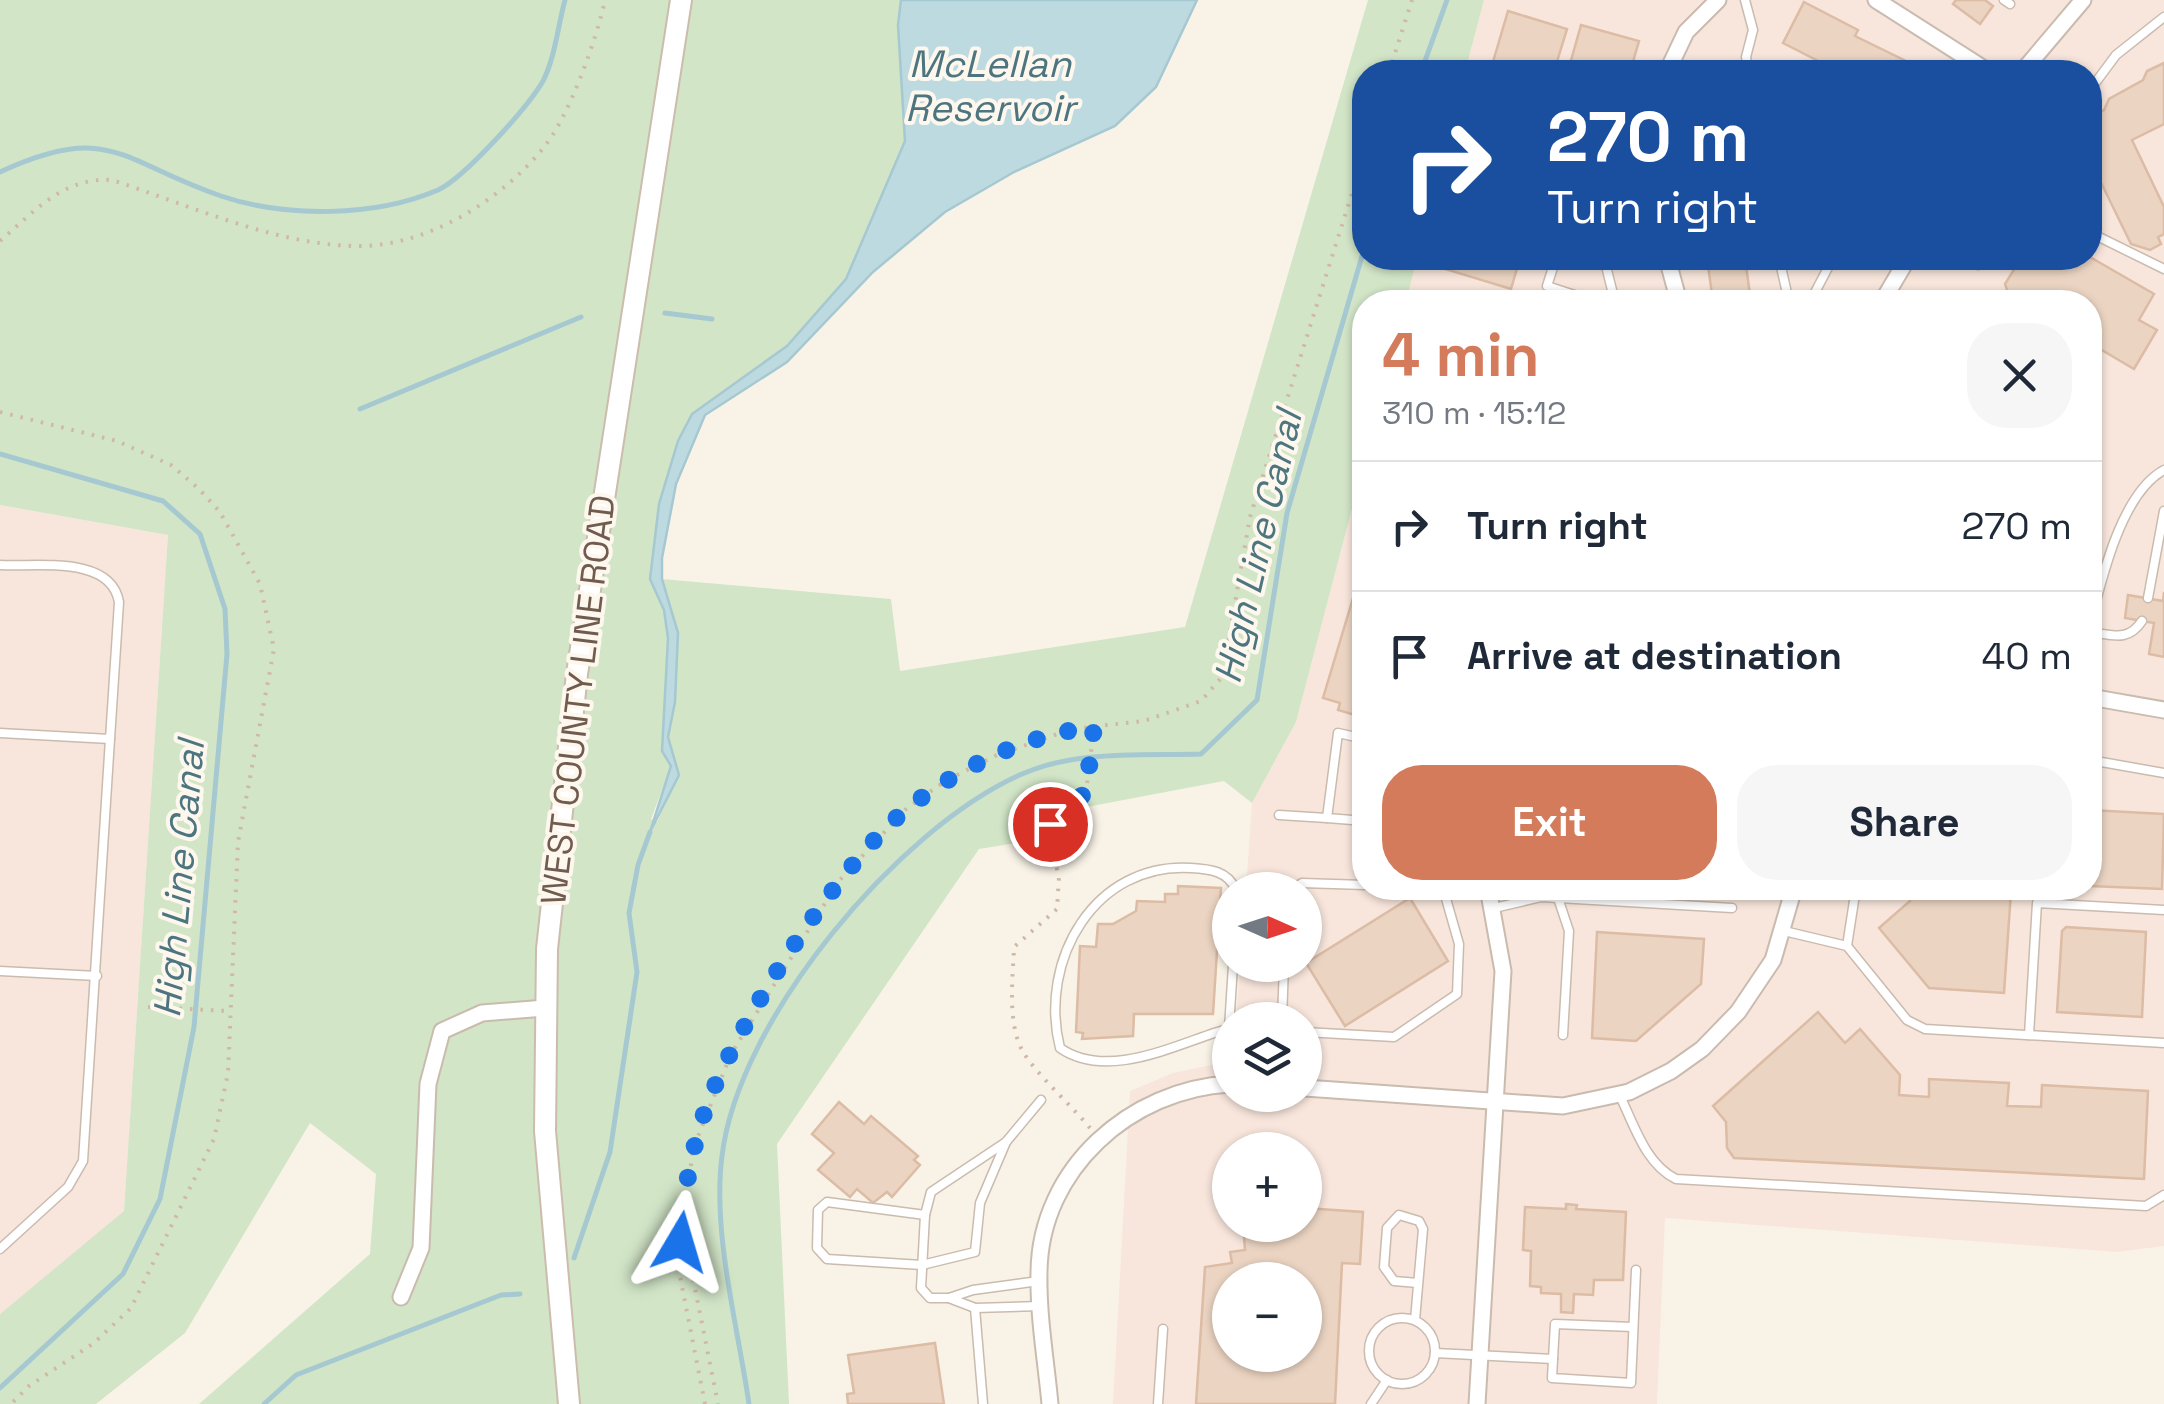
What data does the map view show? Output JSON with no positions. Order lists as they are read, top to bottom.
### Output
{
  "streets": {
    "main road": ["WEST COUNTY LINE ROAD"]
  },
  "water": ["McLellan Reservoir", "High Line Canal"],
  "north": "right",
  "page": {
    "turn": ["270 m", "Turn right"],
    "heading": ["4 min", "310 m · 15:12"],
    "list": [
      {
        "name": "Turn right",
        "value": "270 m"
      },
      {
        "name": "Arrive at destination",
        "value": "40 m"
      }
    ],
    "buttons": ["Exit", "Share"],
    "map_buttons": ["+", "−"]
  }
}
